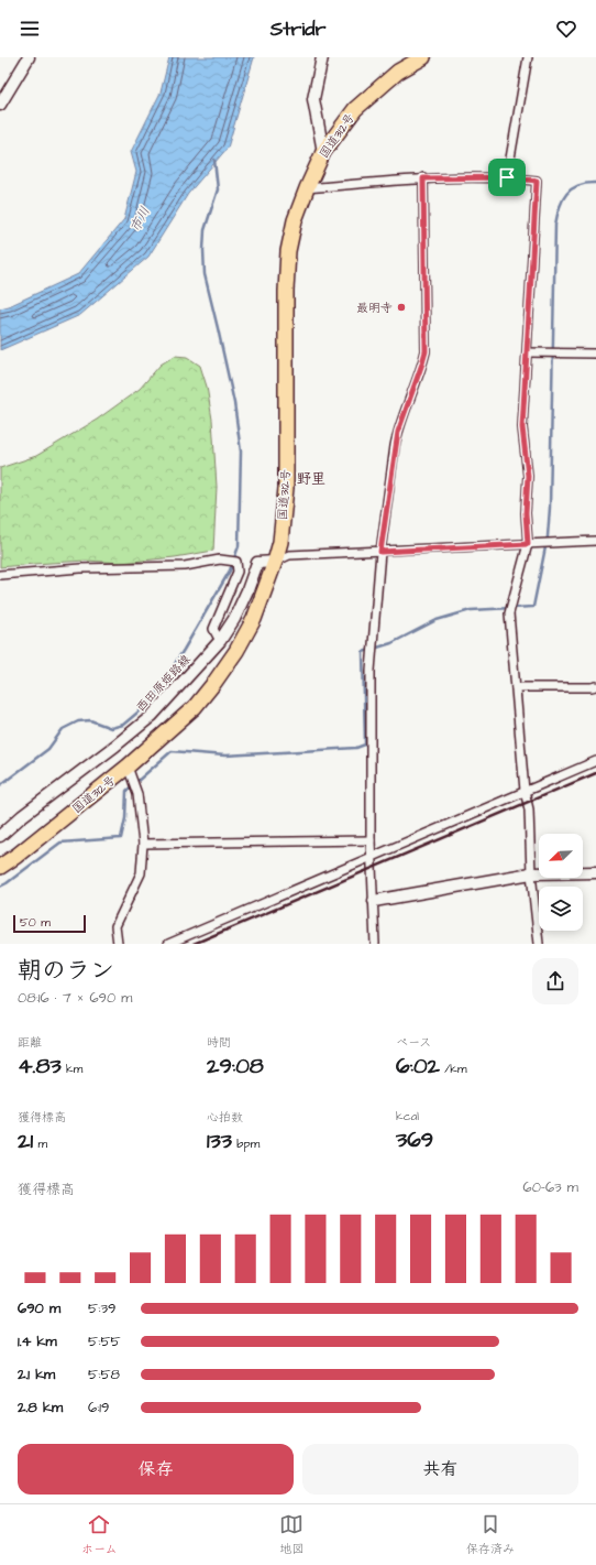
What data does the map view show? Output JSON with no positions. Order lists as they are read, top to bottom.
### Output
{
  "streets": {
    "highway": ["国道312号"],
    "main road": ["西田原姫路線"]
  },
  "crossings": [
    ["国道312号", "西田原姫路線"]
  ],
  "districts": ["野里"],
  "water": ["市川"],
  "places": ["最明寺"],
  "scale_bar": "50 m",
  "north": "bottom left",
  "page": {
    "header": "Stridr",
    "scale": "50 m",
    "heading": ["朝のラン", "08:16 · 7 × 690 m"],
    "stats": [
      ["距離", "4.83 km"],
      ["時間", "29:08"],
      ["ペース", "6:02 /km"],
      ["獲得標高", "21 m"],
      ["心拍数", "133 bpm"],
      ["kcal", "369"]
    ],
    "chart": ["獲得標高", "60–63 m"],
    "list": [
      {
        "name": "690 m",
        "note": "5:39"
      },
      {
        "name": "1.4 km",
        "note": "5:55"
      },
      {
        "name": "2.1 km",
        "note": "5:58"
      },
      {
        "name": "2.8 km",
        "note": "6:19"
      }
    ],
    "buttons": ["保存", "共有"],
    "tabs": ["ホーム", "地図", "保存済み"]
  }
}
